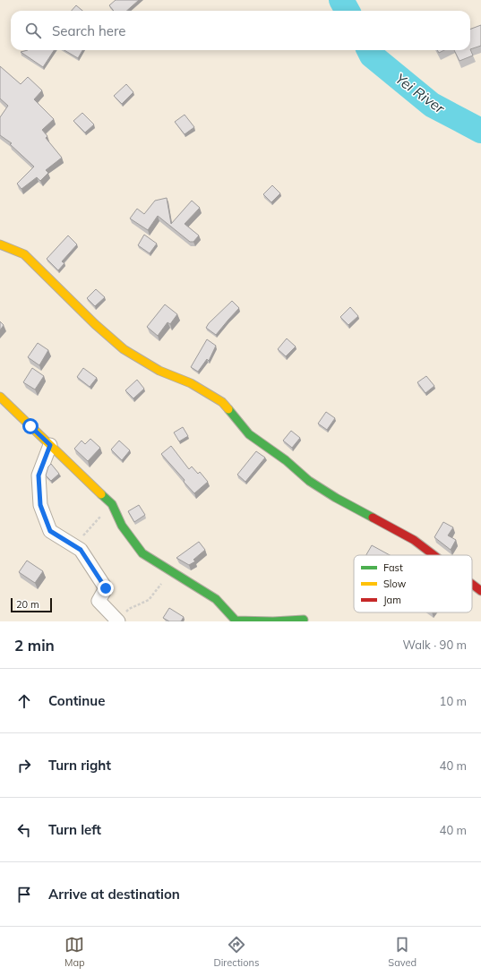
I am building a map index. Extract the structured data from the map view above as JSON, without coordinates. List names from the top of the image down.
{
  "water": ["Yei River"],
  "legend": ["Fast", "Slow", "Jam"],
  "scale_bar": "20 m",
  "page": {
    "search": "Search here",
    "scale": "20 m",
    "heading": ["2 min", "Walk · 90 m"],
    "list": [
      ["Continue", "10 m"],
      ["Turn right", "40 m"],
      ["Turn left", "40 m"],
      "Arrive at destination"
    ],
    "nav": ["Map", "Directions", "Saved"]
  }
}
